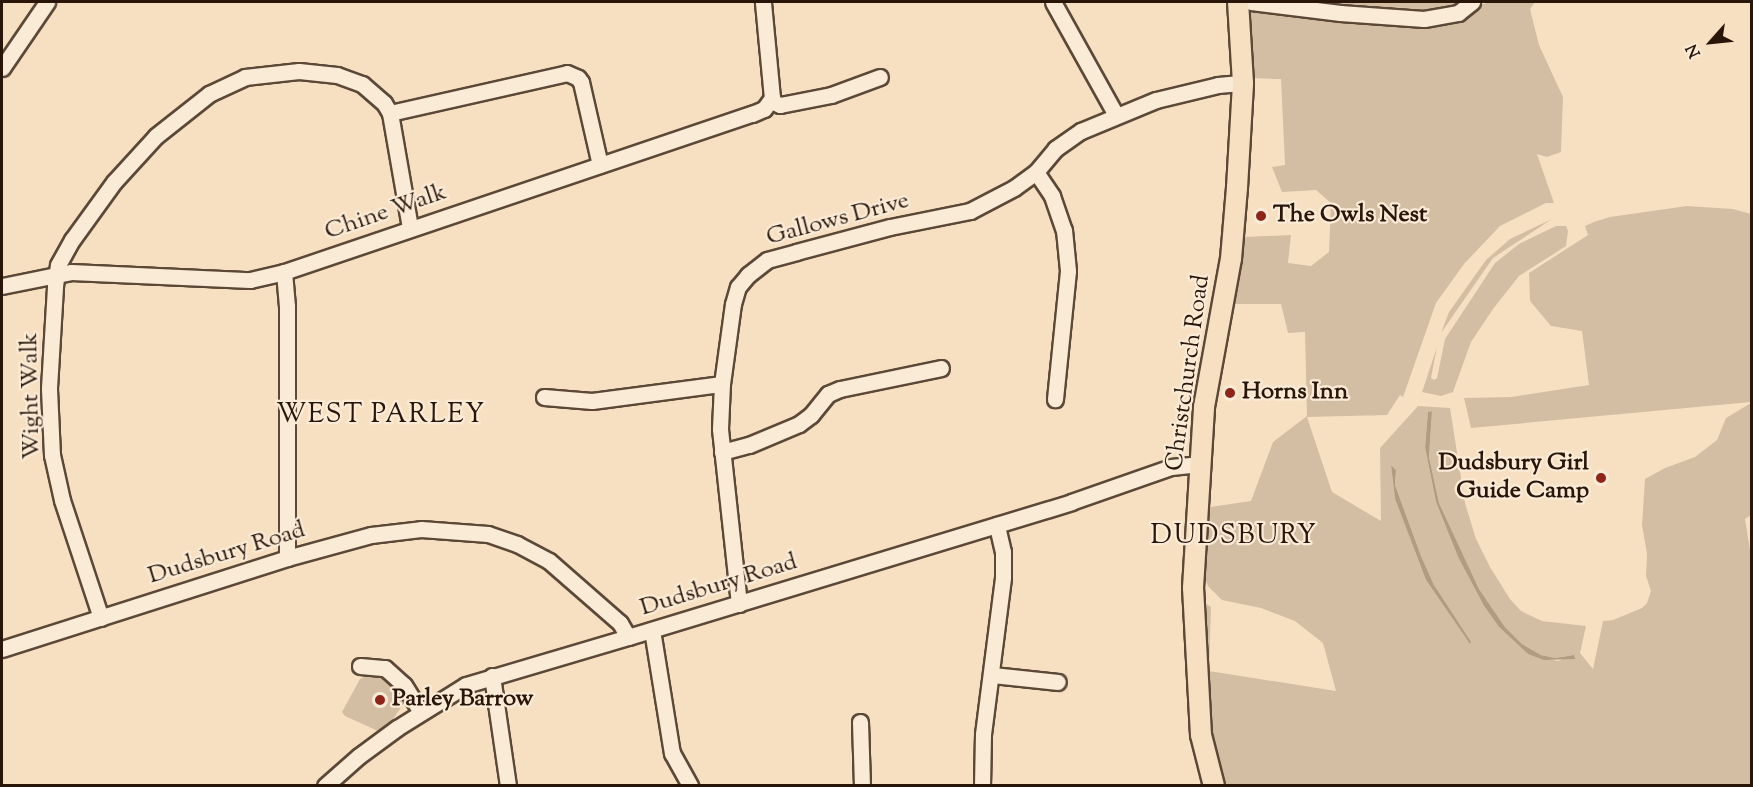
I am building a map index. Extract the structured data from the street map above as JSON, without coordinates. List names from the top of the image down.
{
  "streets": {
    "main road": ["Christchurch Road"],
    "street": [
      "Chine Walk",
      "Gallows Drive",
      "Wight Walk",
      "Dudsbury Road"
    ]
  },
  "crossings": [
    ["Chine Walk", "Wight Walk"],
    ["Gallows Drive", "Christchurch Road"],
    ["Gallows Drive", "Dudsbury Road"],
    ["Christchurch Road", "Dudsbury Road"],
    ["Wight Walk", "Dudsbury Road"]
  ],
  "districts": ["WEST PARLEY", "DUDSBURY"],
  "places": [
    "The Owls Nest",
    "Horns Inn",
    "Dudsbury Girl Guide Camp",
    "Parley Barrow"
  ],
  "north": "bottom left"
}
